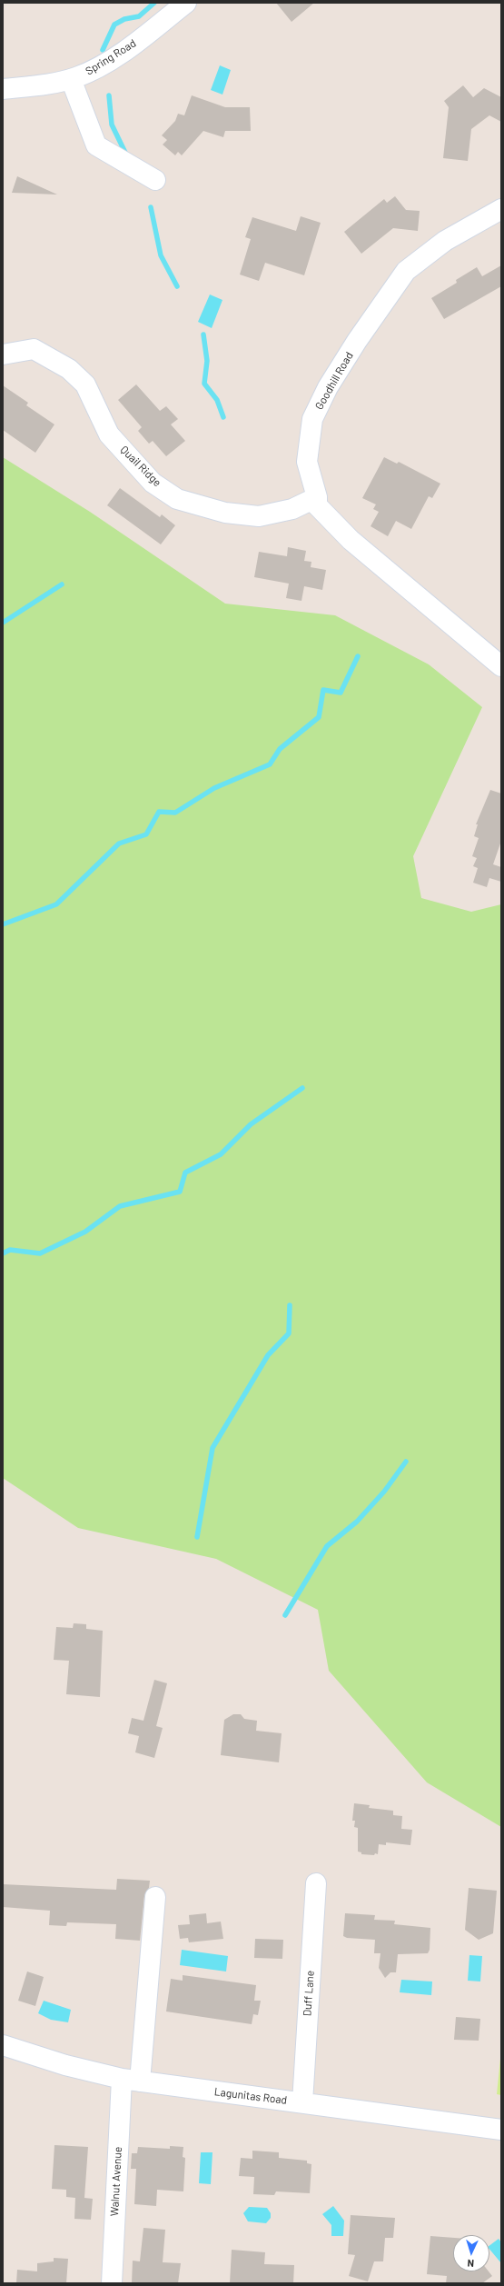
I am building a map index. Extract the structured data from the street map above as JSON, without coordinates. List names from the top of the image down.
{
  "streets": {
    "street": [
      "Spring Road",
      "Goodhill Road",
      "Quail Ridge",
      "Duff Lane",
      "Lagunitas Road",
      "Walnut Avenue"
    ]
  },
  "crossings": [
    ["Goodhill Road", "Quail Ridge"],
    ["Duff Lane", "Lagunitas Road"],
    ["Lagunitas Road", "Walnut Avenue"]
  ],
  "north": "bottom"
}
